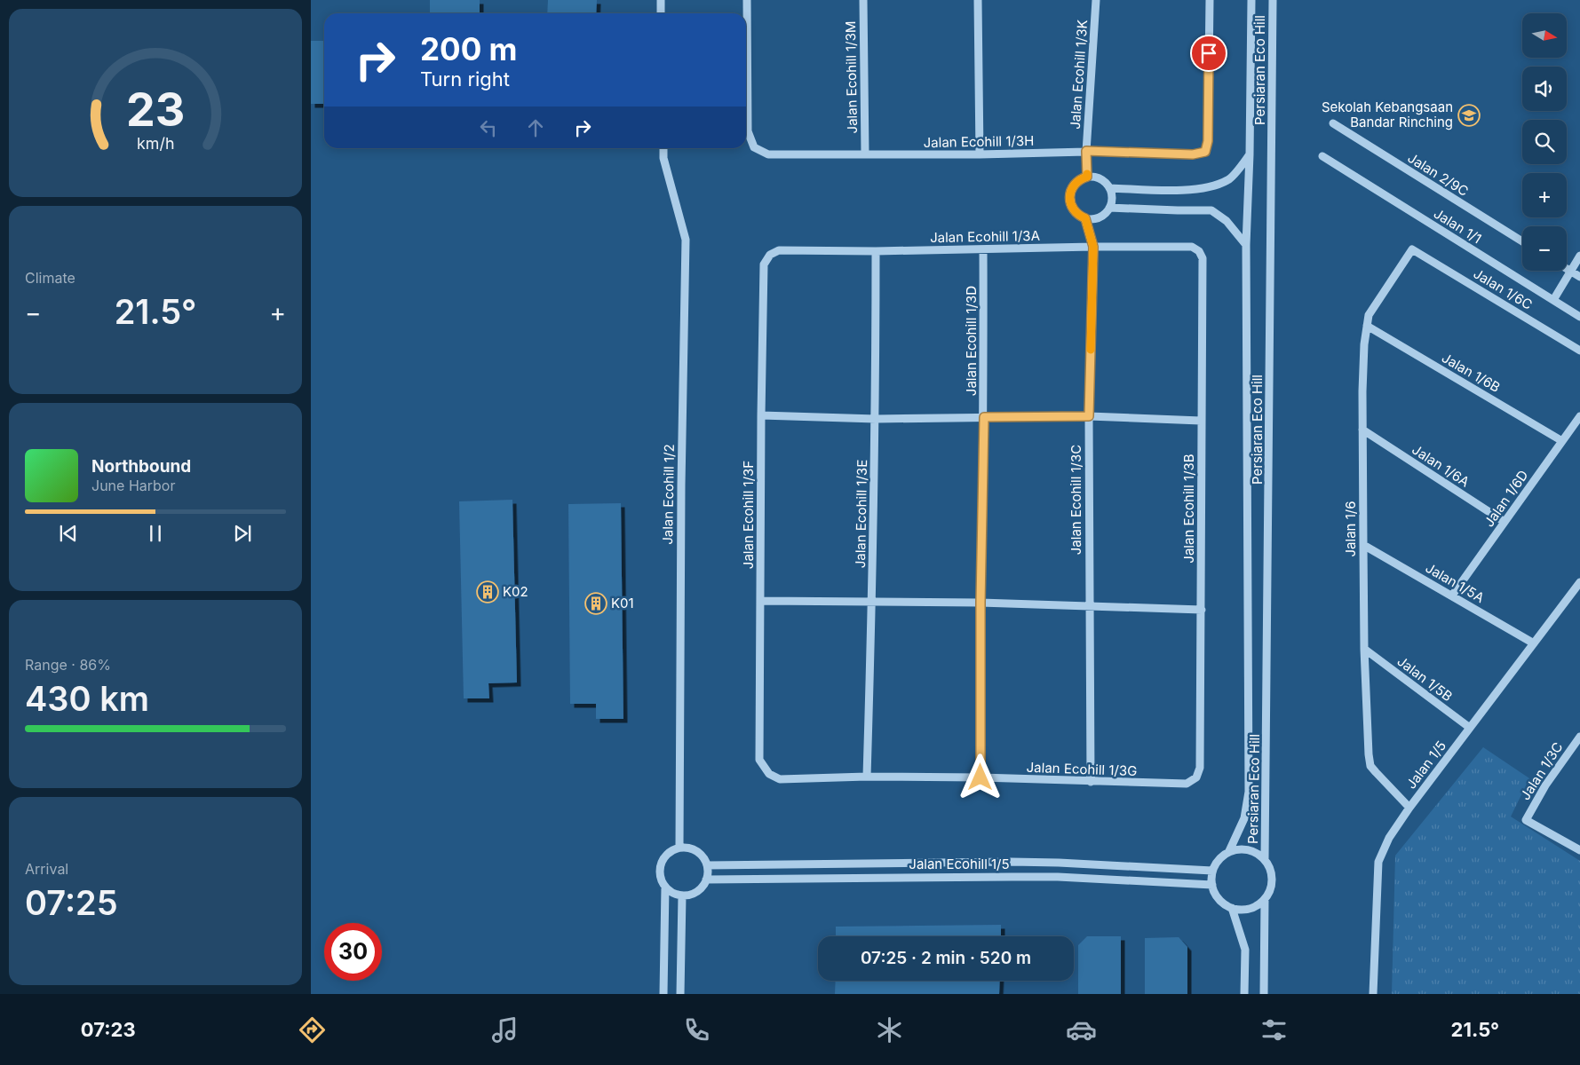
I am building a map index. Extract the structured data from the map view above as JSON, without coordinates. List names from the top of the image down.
{
  "streets": {
    "street": [
      "Persiaran Eco Hill",
      "Jalan Ecohill 1/3K",
      "Jalan Ecohill 1/3M",
      "Jalan Ecohill 1/3H",
      "Jalan 2/9C",
      "Jalan 1/1",
      "Jalan Ecohill 1/3A",
      "Jalan 1/6C",
      "Jalan Ecohill 1/3D",
      "Jalan 1/6B",
      "Jalan 1/6A",
      "Jalan Ecohill 1/2",
      "Jalan 1/6D",
      "Jalan Ecohill 1/3C",
      "Jalan Ecohill 1/3B",
      "Jalan Ecohill 1/3E",
      "Jalan Ecohill 1/3F",
      "Jalan 1/6",
      "Jalan 1/5A",
      "Jalan 1/5B",
      "Jalan 1/5",
      "Jalan Ecohill 1/3G",
      "Jalan 1/3C",
      "Jalan Ecohill 1/5"
    ]
  },
  "crossings": [
    ["Persiaran Eco Hill", "Jalan Ecohill 1/5"],
    ["Jalan Ecohill 1/3K", "Jalan Ecohill 1/3H"],
    ["Jalan Ecohill 1/3K", "Jalan Ecohill 1/3C"],
    ["Jalan Ecohill 1/3M", "Jalan Ecohill 1/3H"],
    ["Jalan Ecohill 1/3A", "Jalan Ecohill 1/3D"],
    ["Jalan Ecohill 1/3A", "Jalan Ecohill 1/3C"],
    ["Jalan Ecohill 1/3A", "Jalan Ecohill 1/3B"],
    ["Jalan Ecohill 1/3A", "Jalan Ecohill 1/3E"],
    ["Jalan Ecohill 1/3A", "Jalan Ecohill 1/3F"],
    ["Jalan 1/6C", "Jalan 1/6"],
    ["Jalan Ecohill 1/3D", "Jalan Ecohill 1/3G"],
    ["Jalan 1/6B", "Jalan 1/6D"],
    ["Jalan 1/6B", "Jalan 1/6"],
    ["Jalan 1/6A", "Jalan 1/6D"],
    ["Jalan 1/6A", "Jalan 1/6"],
    ["Jalan Ecohill 1/2", "Jalan Ecohill 1/5"],
    ["Jalan 1/6D", "Jalan 1/5A"],
    ["Jalan Ecohill 1/3C", "Jalan Ecohill 1/3G"],
    ["Jalan Ecohill 1/3B", "Jalan Ecohill 1/3G"],
    ["Jalan Ecohill 1/3E", "Jalan Ecohill 1/3G"],
    ["Jalan Ecohill 1/3F", "Jalan Ecohill 1/3G"],
    ["Jalan 1/6", "Jalan 1/5A"],
    ["Jalan 1/6", "Jalan 1/5B"],
    ["Jalan 1/6", "Jalan 1/5"],
    ["Jalan 1/5A", "Jalan 1/5"],
    ["Jalan 1/5B", "Jalan 1/5"]
  ],
  "places": {
    "school or university": ["Sekolah Kebangsaan Bandar Rinching"],
    "building": ["K02", "K01"]
  },
  "north": "right",
  "page": {
    "map_buttons": ["+", "−"],
    "turn": ["200 m", "Turn right"],
    "tile": [
      "Climate",
      ["Range · 86%", "430 km"],
      ["Arrival", "07:25"]
    ],
    "heat": ["−", "21.5°", "+"],
    "song": ["Northbound", "June Harbor"],
    "limit": "30",
    "trip": "07:25 · 2 min · 520 m",
    "tabs": ["07:23", "21.5°"],
    "gauge": ["23", "km/h"]
  }
}
